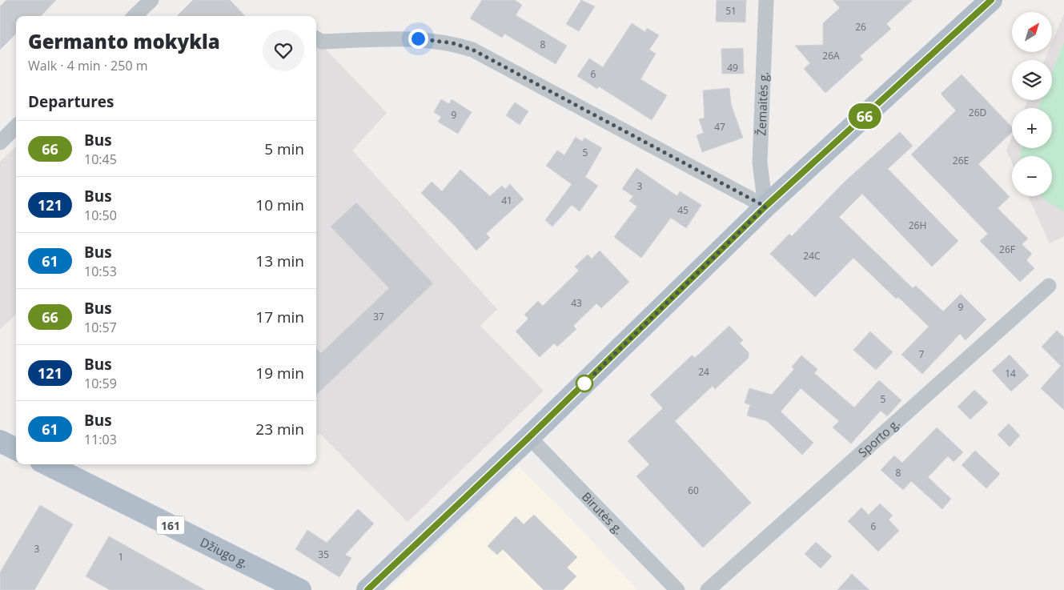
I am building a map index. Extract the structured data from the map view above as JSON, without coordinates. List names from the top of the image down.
{
  "streets": {
    "main road": ["161", "Džiugo g."],
    "street": ["Žemaitės g.", "Sporto g.", "Birutės g."]
  },
  "lines": ["bus line 66"],
  "house_numbers": [
    "51",
    "26",
    "8",
    "26A",
    "49",
    "6",
    "26D",
    "9",
    "47",
    "5",
    "26E",
    "3",
    "41",
    "45",
    "26H",
    "26F",
    "24C",
    "43",
    "9",
    "37",
    "7",
    "24",
    "14",
    "5",
    "8",
    "60",
    "6",
    "3",
    "35",
    "1"
  ],
  "north": "top right",
  "page": {
    "on_map": "66",
    "map_buttons": ["+", "−"],
    "heading": [
      ["Germanto mokykla", "Walk · 4 min · 250 m"],
      "Departures"
    ],
    "list": [
      {
        "mark": "66",
        "name": "Bus",
        "note": "10:45",
        "value": "5 min"
      },
      {
        "mark": "121",
        "name": "Bus",
        "note": "10:50",
        "value": "10 min"
      },
      {
        "mark": "61",
        "name": "Bus",
        "note": "10:53",
        "value": "13 min"
      },
      {
        "mark": "66",
        "name": "Bus",
        "note": "10:57",
        "value": "17 min"
      },
      {
        "mark": "121",
        "name": "Bus",
        "note": "10:59",
        "value": "19 min"
      },
      {
        "mark": "61",
        "name": "Bus",
        "note": "11:03",
        "value": "23 min"
      }
    ]
  }
}
